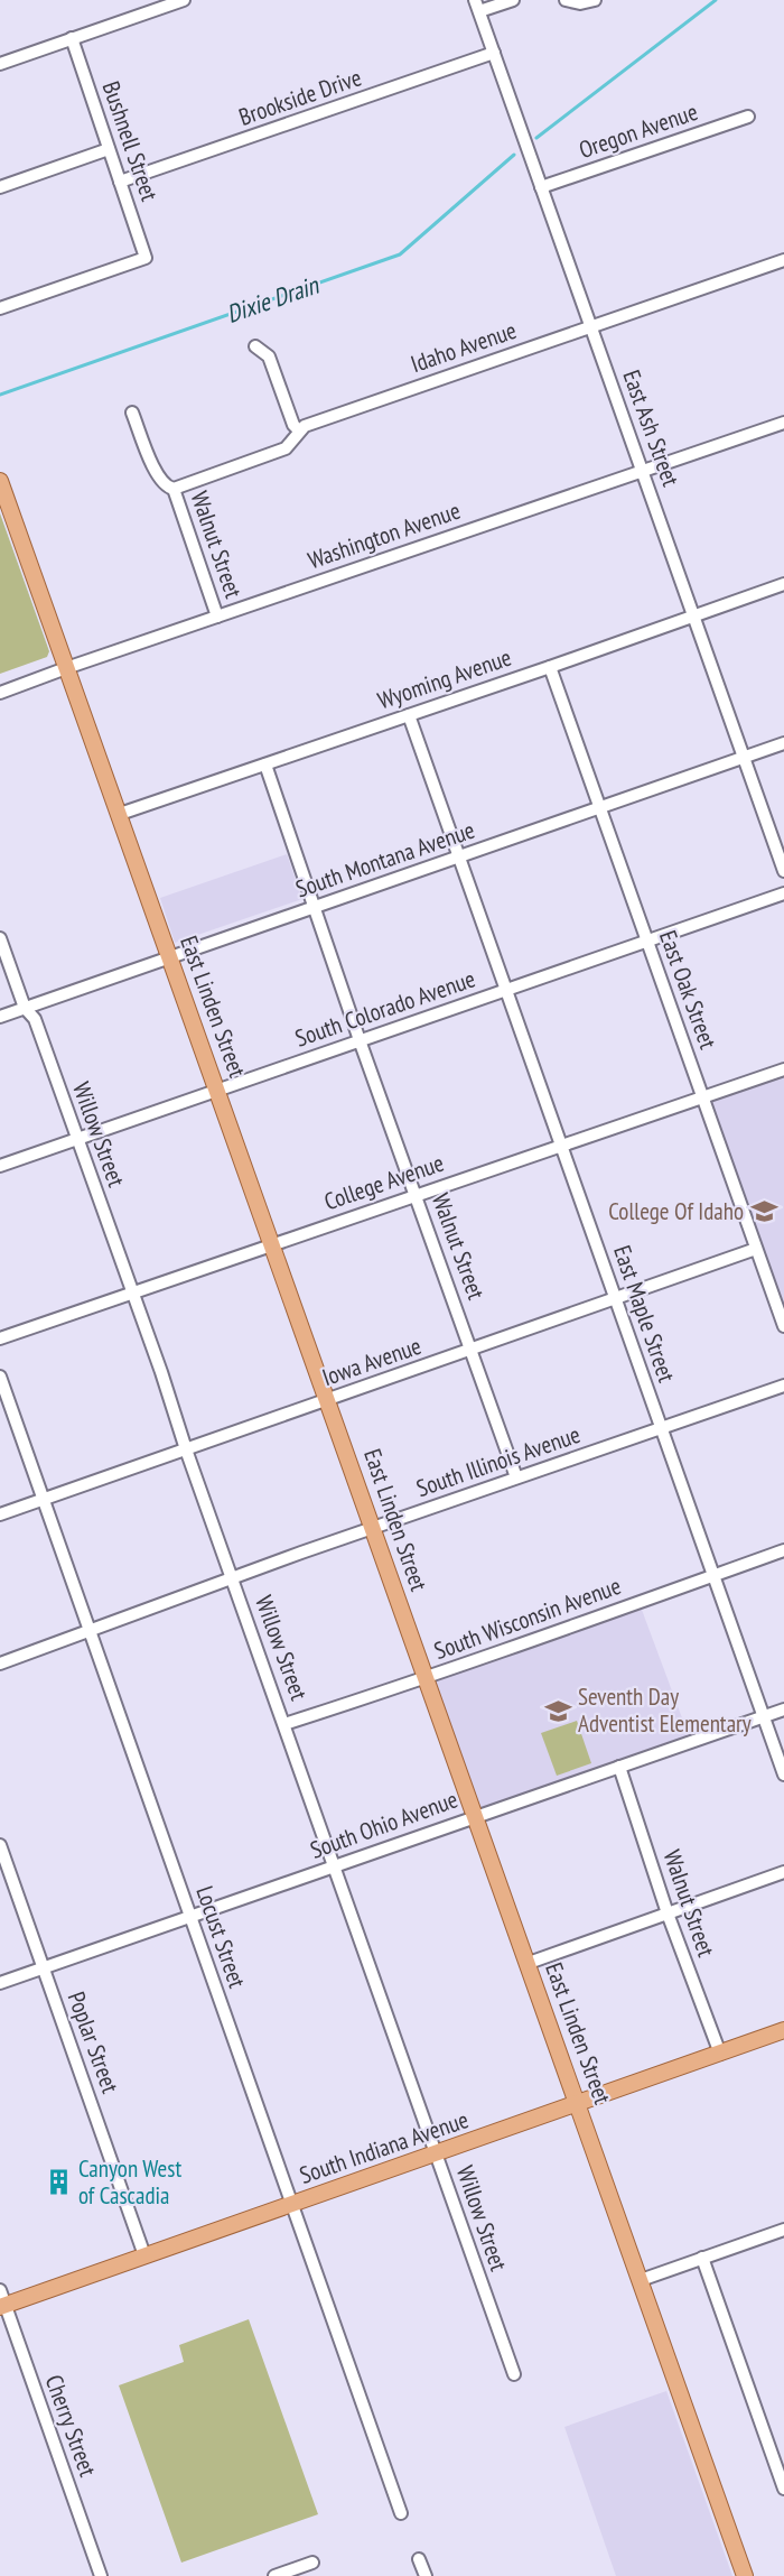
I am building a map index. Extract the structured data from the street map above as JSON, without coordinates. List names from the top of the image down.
{
  "streets": {
    "main road": ["East Linden Street", "South Indiana Avenue"],
    "street": [
      "Brookside Drive",
      "Oregon Avenue",
      "Bushnell Street",
      "Idaho Avenue",
      "East Ash Street",
      "Washington Avenue",
      "Walnut Street",
      "Wyoming Avenue",
      "South Montana Avenue",
      "East Oak Street",
      "South Colorado Avenue",
      "Willow Street",
      "College Avenue",
      "East Maple Street",
      "Iowa Avenue",
      "South Illinois Avenue",
      "South Wisconsin Avenue",
      "South Ohio Avenue",
      "Locust Street",
      "Poplar Street",
      "Cherry Street"
    ]
  },
  "crossings": [
    ["Brookside Drive", "Bushnell Street"],
    ["Brookside Drive", "East Ash Street"],
    ["Oregon Avenue", "East Ash Street"],
    ["Idaho Avenue", "East Ash Street"],
    ["Idaho Avenue", "Walnut Street"],
    ["East Ash Street", "Washington Avenue"],
    ["East Ash Street", "Wyoming Avenue"],
    ["East Ash Street", "South Montana Avenue"],
    ["Washington Avenue", "Walnut Street"],
    ["Washington Avenue", "East Linden Street"],
    ["Walnut Street", "Wyoming Avenue"],
    ["Walnut Street", "South Montana Avenue"],
    ["Walnut Street", "South Colorado Avenue"],
    ["Walnut Street", "College Avenue"],
    ["Walnut Street", "Iowa Avenue"],
    ["Walnut Street", "South Illinois Avenue"],
    ["Walnut Street", "South Ohio Avenue"],
    ["Walnut Street", "South Indiana Avenue"],
    ["Wyoming Avenue", "East Oak Street"],
    ["Wyoming Avenue", "East Linden Street"],
    ["Wyoming Avenue", "East Maple Street"],
    ["South Montana Avenue", "East Oak Street"],
    ["South Montana Avenue", "East Linden Street"],
    ["South Montana Avenue", "Willow Street"],
    ["South Montana Avenue", "East Maple Street"],
    ["East Oak Street", "South Colorado Avenue"],
    ["East Oak Street", "College Avenue"],
    ["East Oak Street", "Iowa Avenue"],
    ["East Linden Street", "South Colorado Avenue"],
    ["East Linden Street", "College Avenue"],
    ["East Linden Street", "Iowa Avenue"],
    ["East Linden Street", "South Illinois Avenue"],
    ["East Linden Street", "South Wisconsin Avenue"],
    ["East Linden Street", "South Ohio Avenue"],
    ["East Linden Street", "South Indiana Avenue"],
    ["South Colorado Avenue", "Willow Street"],
    ["South Colorado Avenue", "East Maple Street"],
    ["Willow Street", "College Avenue"],
    ["Willow Street", "Iowa Avenue"],
    ["Willow Street", "South Illinois Avenue"],
    ["Willow Street", "South Wisconsin Avenue"],
    ["Willow Street", "South Ohio Avenue"],
    ["Willow Street", "South Indiana Avenue"],
    ["College Avenue", "East Maple Street"],
    ["East Maple Street", "Iowa Avenue"],
    ["East Maple Street", "South Illinois Avenue"],
    ["East Maple Street", "South Wisconsin Avenue"],
    ["East Maple Street", "South Ohio Avenue"],
    ["Iowa Avenue", "Locust Street"],
    ["South Illinois Avenue", "Locust Street"],
    ["South Ohio Avenue", "Locust Street"],
    ["South Ohio Avenue", "Poplar Street"],
    ["Locust Street", "South Indiana Avenue"],
    ["Poplar Street", "South Indiana Avenue"],
    ["South Indiana Avenue", "Cherry Street"]
  ],
  "water": ["Dixie Drain"],
  "places": {
    "school or university": ["College Of Idaho", "Seventh Day Adventist Elementary"],
    "building": ["Canyon West of Cascadia"]
  }
}
